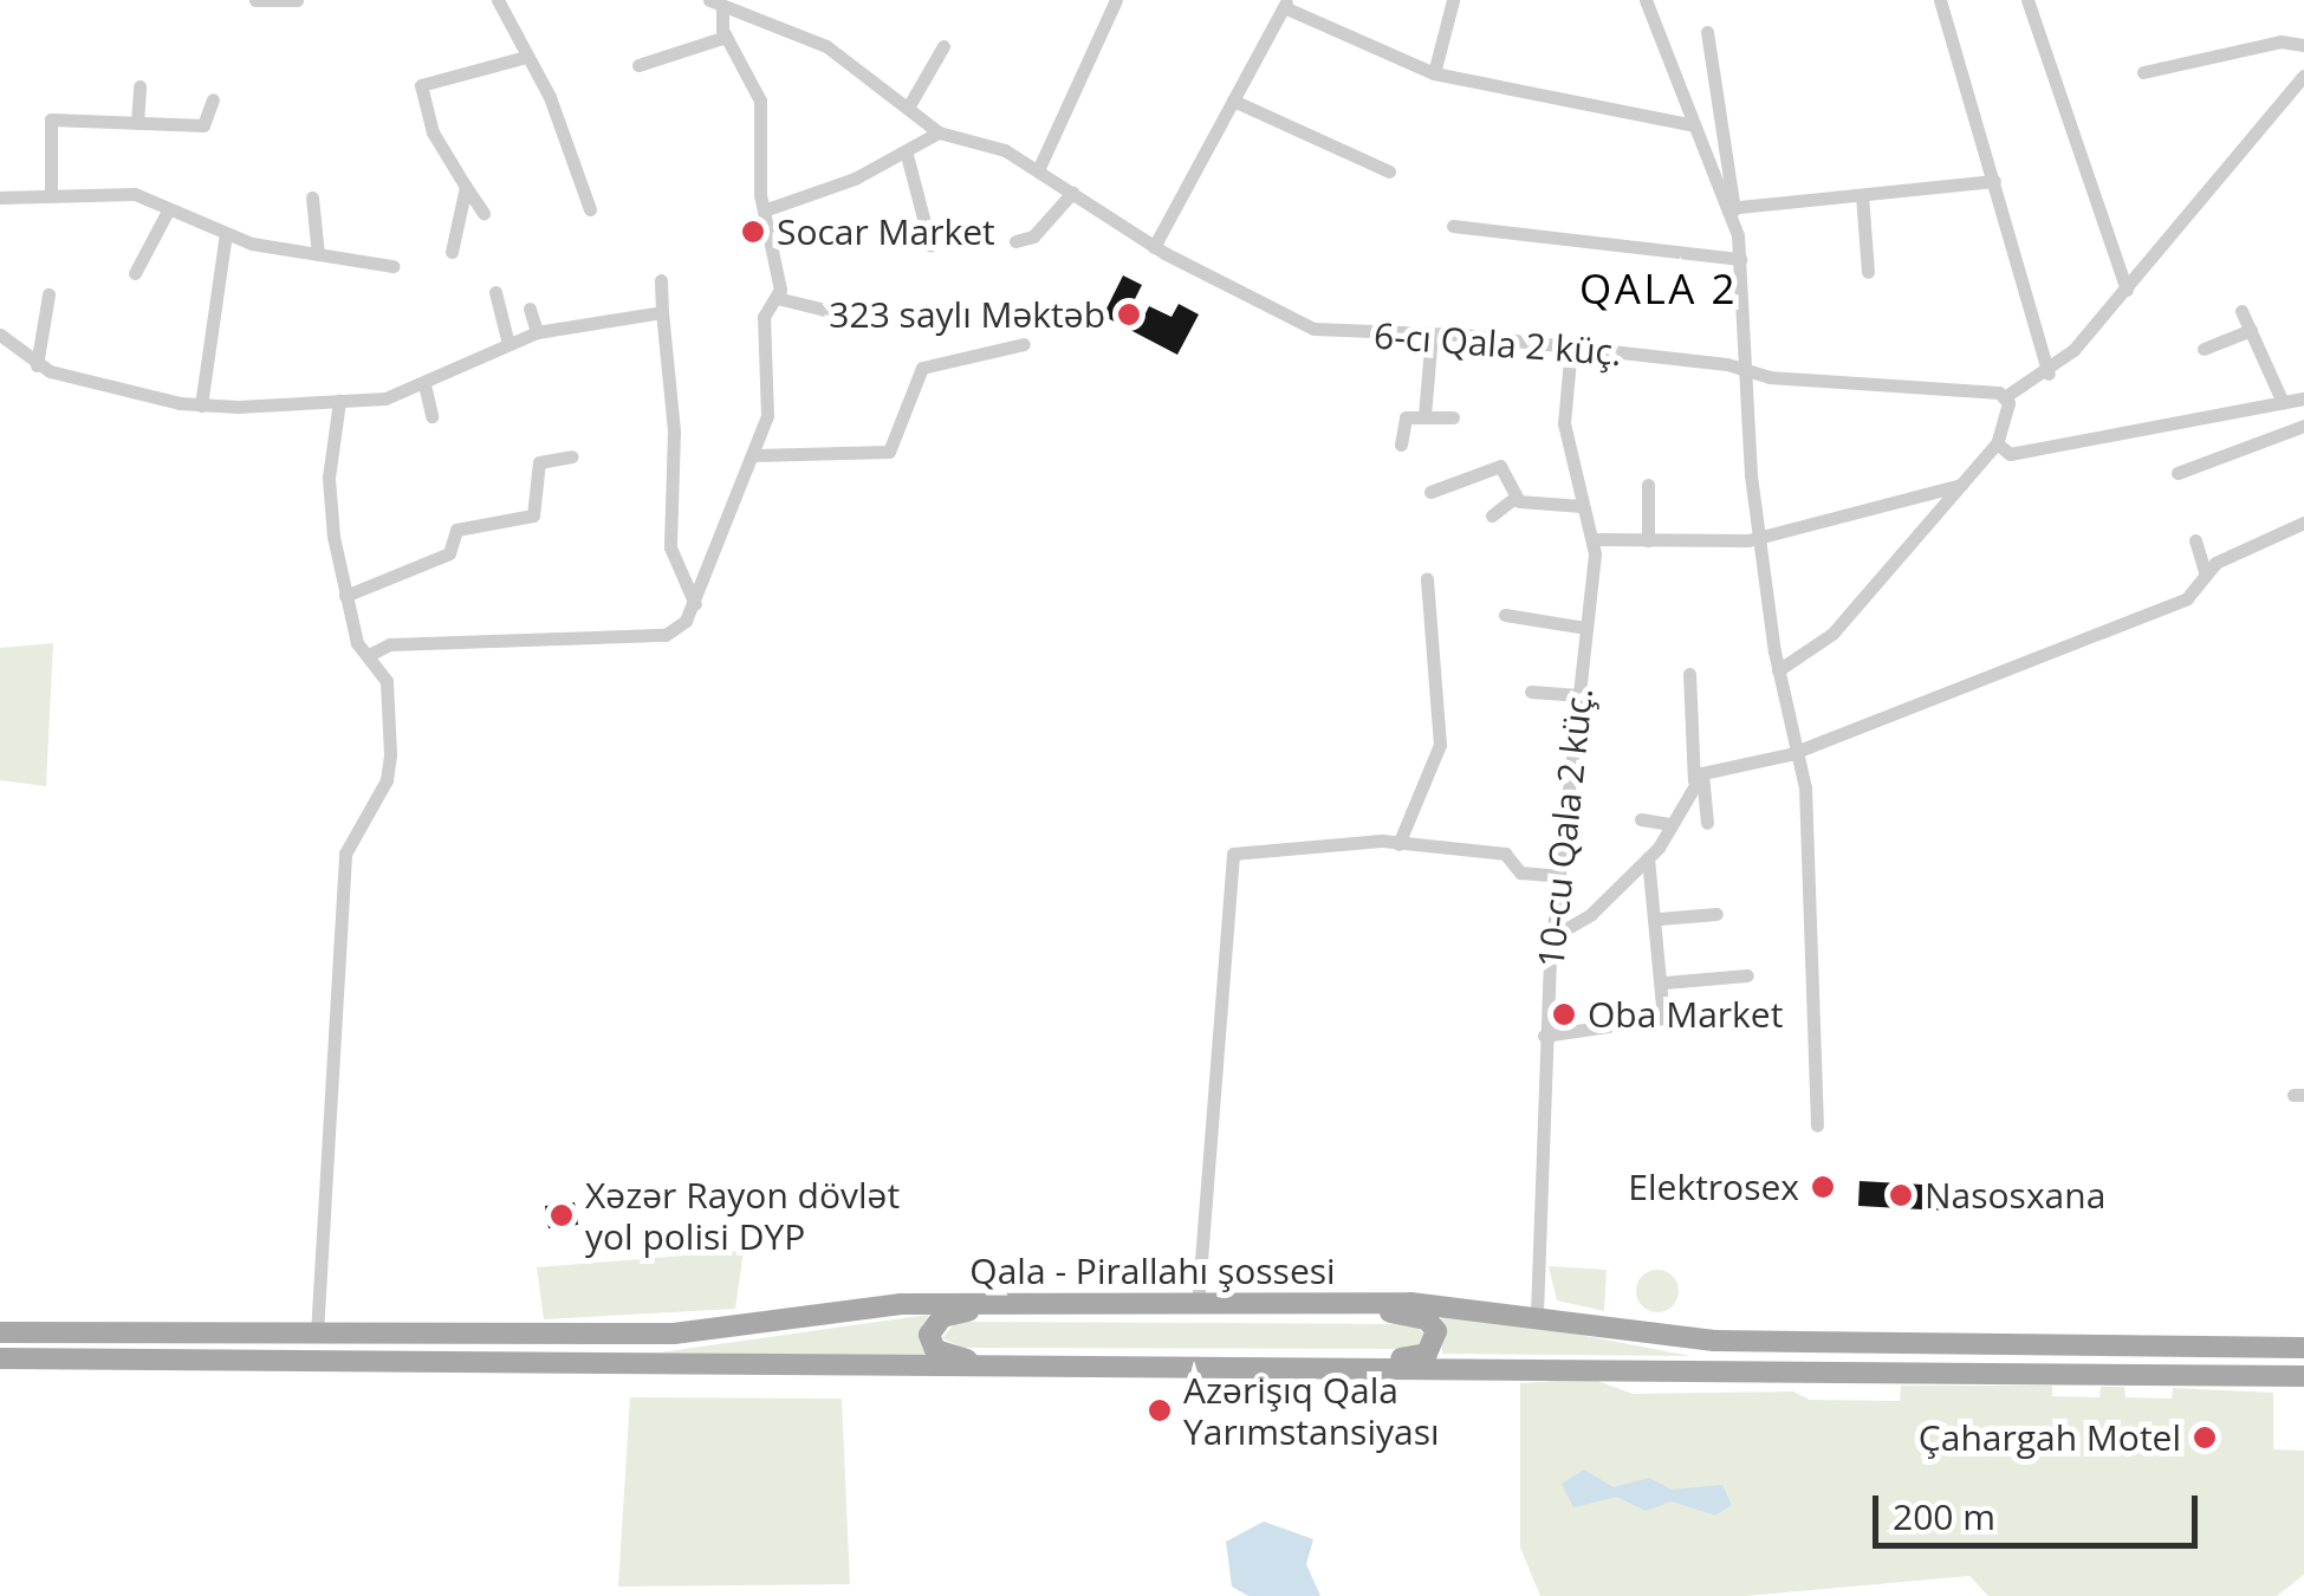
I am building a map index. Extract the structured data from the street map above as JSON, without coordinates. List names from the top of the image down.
{
  "streets": {
    "main road": ["Qala - Pirallahı şossesi"],
    "street": ["6-cı Qala 2 küç.", "10-cu Qala 2 küç."]
  },
  "crossings": [
    ["6-cı Qala 2 küç.", "10-cu Qala 2 küç."],
    ["10-cu Qala 2 küç.", "Qala - Pirallahı şossesi"]
  ],
  "districts": ["QALA 2"],
  "places": [
    "Socar Market",
    "323 saylı Məktəb",
    "Oba Market",
    "Elektrosex",
    "Nasosxana",
    "Xəzər Rayon dövlət yol polisi DYP",
    "Azərişıq Qala Yarımstansiyası",
    "Çahargah Motel"
  ],
  "scale_bar": "200 m"
}
